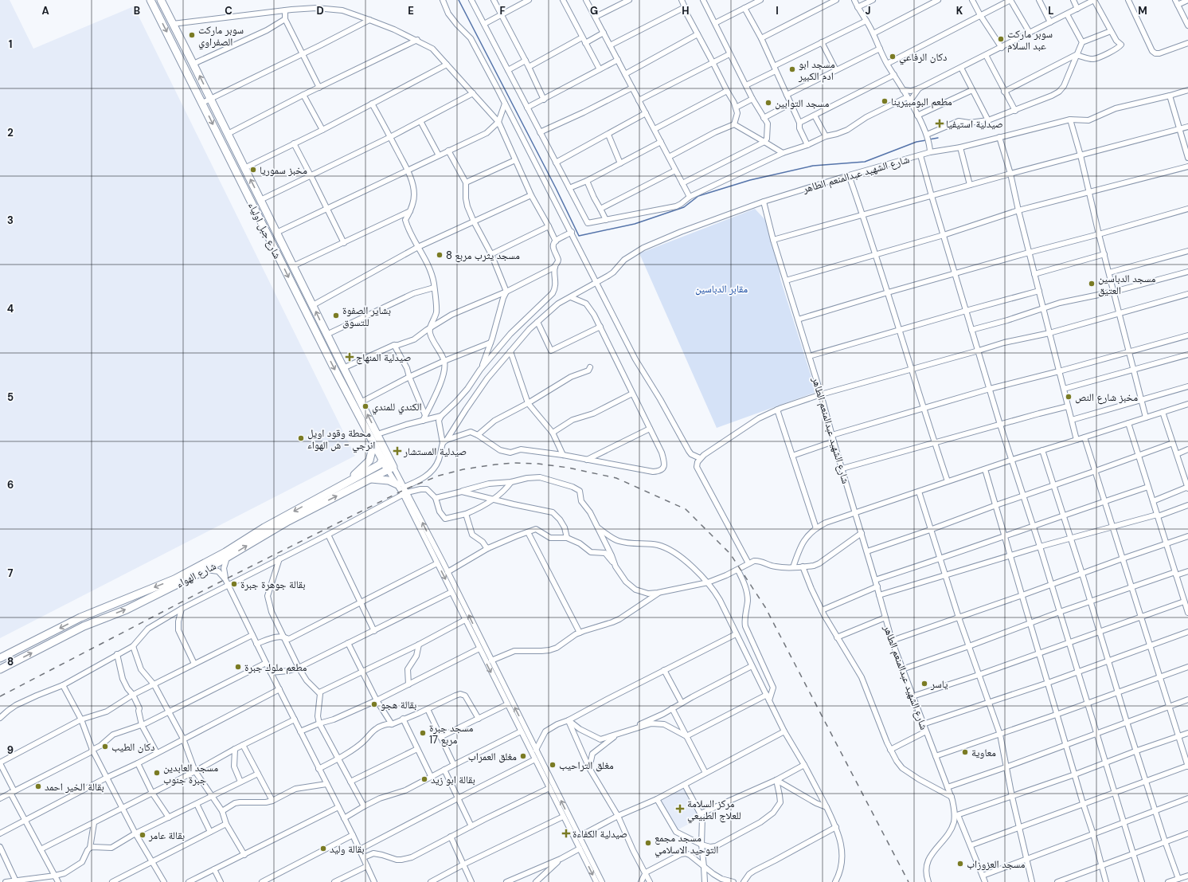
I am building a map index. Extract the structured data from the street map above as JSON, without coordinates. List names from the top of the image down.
{
  "streets": {
    "highway": ["شارع جبل اولياء", "شارع الهواء"],
    "street": ["شارع الشهيد عبدالمنعم الطاهر"]
  },
  "crossings": [
    ["شارع جبل اولياء", "شارع الهواء"]
  ],
  "parks": ["مقابر الدباسين"],
  "places": {
    "other": [
      "سوبر ماركت الصفراوي",
      "سوبر ماركت عبد السلام",
      "دكان الرفاعي",
      "مسجد ابو ادم الكبير",
      "مطعم البومبيرينا",
      "مسجد التوابين",
      "مخبز سموريا",
      "مسجد يثرب مربع 8",
      "مسجد الدباسين العتيق",
      "بشاير الصفوة للتسوق",
      "مخبز شارع النص",
      "الكندي للمندي",
      "محطة وقود اويل انرجي - ش الهواء",
      "بقالة جوهرة جبرة",
      "مطعم ملوك جبرة",
      "ياسر",
      "بقالة هجو",
      "مسجد جبرة مربع 17",
      "دكان الطيب",
      "معاوية",
      "مغلق العمراب",
      "مغلق التراحيب",
      "مسجد العابدين جبرة جنوب",
      "بقالة ابو زيد",
      "بقالة الخير احمد",
      "بقالة عامر",
      "مسجد مجمع التوحيد الاسلامي",
      "بقالة وليد",
      "مسجد العزوزاب"
    ],
    "health": [
      "صيدلية استيفيا",
      "صيدلية المنهاج",
      "صيدلية المستشار",
      "مركز السلامة للعلاج الطبيعي",
      "صيدلية الكفاءة"
    ]
  },
  "grid": {
    "columns": [
      "A",
      "B",
      "C",
      "D",
      "E",
      "F",
      "G",
      "H",
      "I",
      "J",
      "K",
      "L",
      "M"
    ],
    "rows": [
      "1",
      "2",
      "3",
      "4",
      "5",
      "6",
      "7",
      "8",
      "9"
    ]
  }
}
